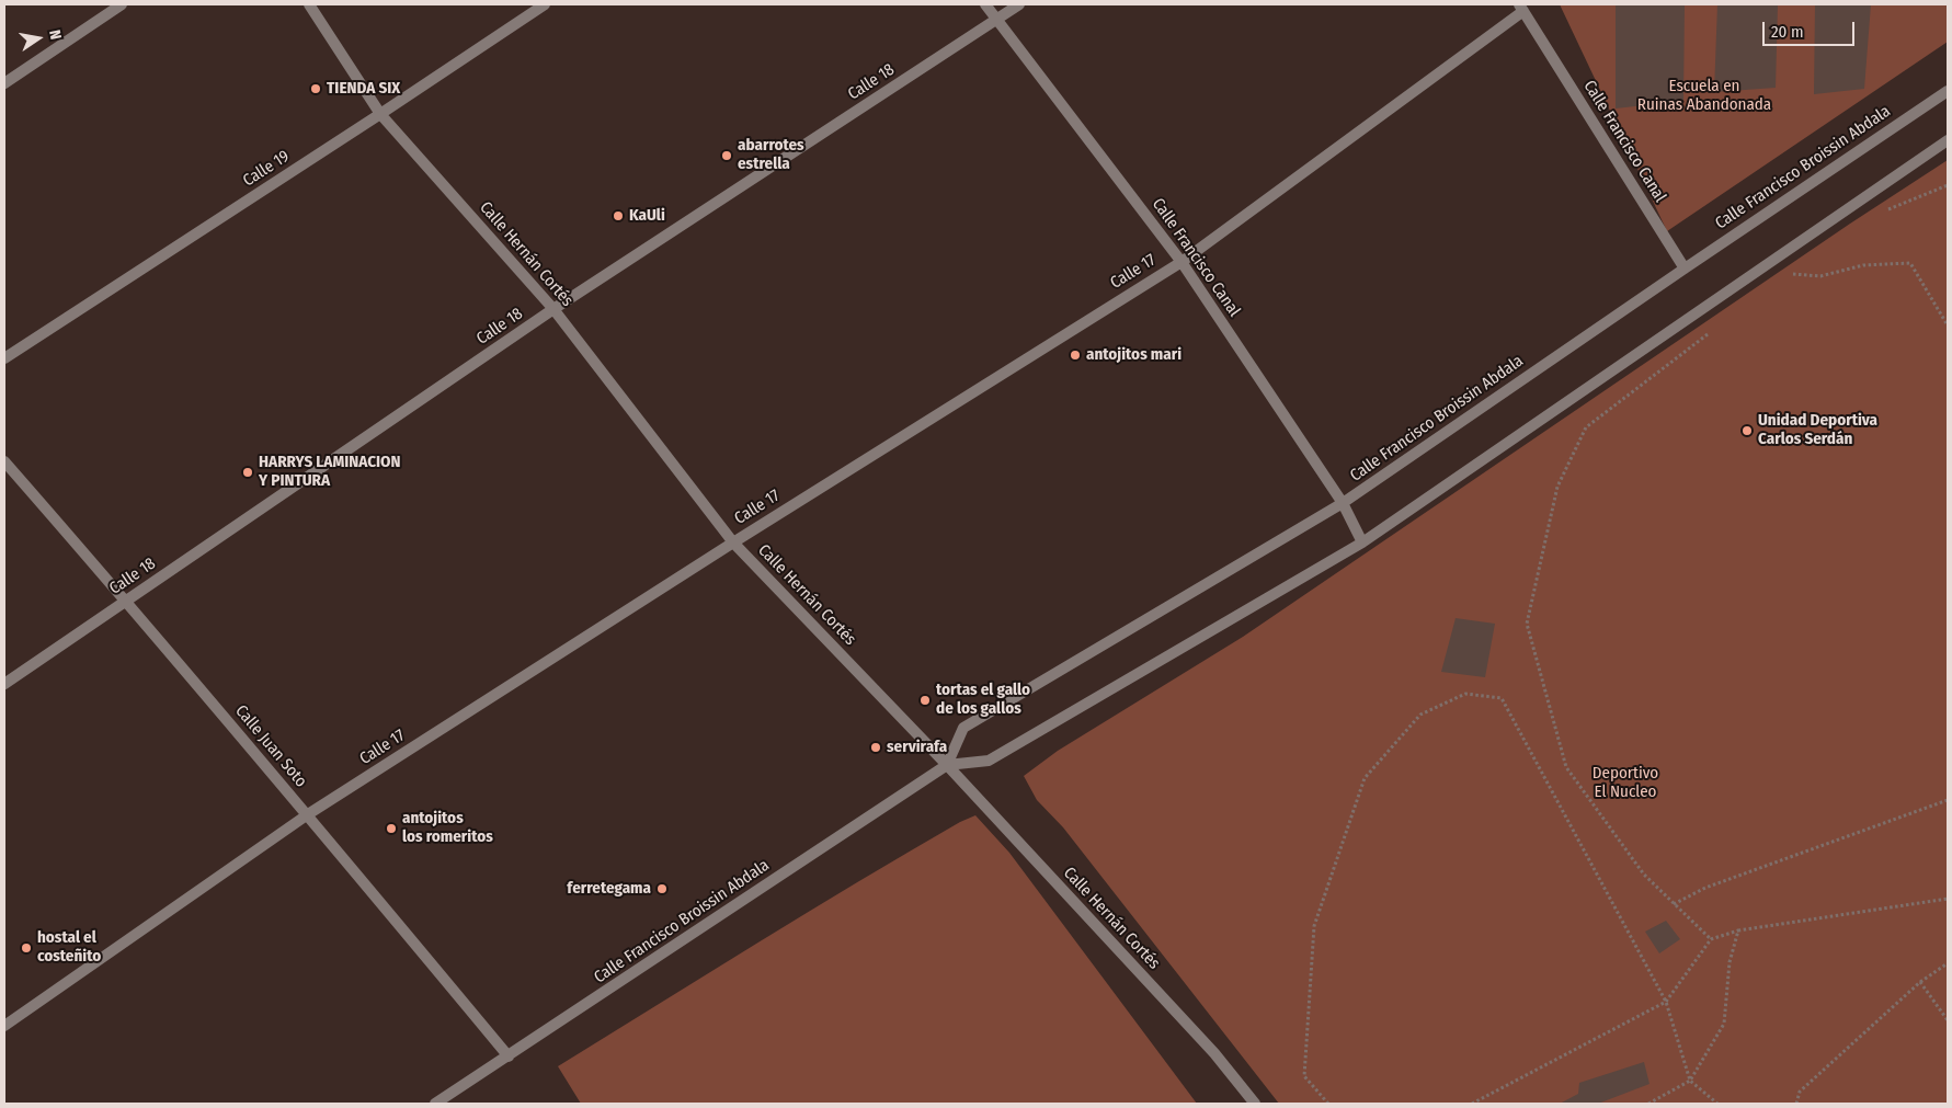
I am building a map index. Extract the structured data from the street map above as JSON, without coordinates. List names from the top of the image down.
{
  "streets": {
    "street": [
      "Calle 18",
      "Calle Francisco Canal",
      "Calle Francisco Broissin Abdala",
      "Calle 19",
      "Calle Hernán Cortés",
      "Calle 17",
      "Calle Juan Soto"
    ]
  },
  "crossings": [
    ["Calle 18", "Calle Francisco Canal"],
    ["Calle 18", "Calle Hernán Cortés"],
    ["Calle 18", "Calle Juan Soto"],
    ["Calle Francisco Canal", "Calle Francisco Broissin Abdala"],
    ["Calle Francisco Canal", "Calle 17"],
    ["Calle Francisco Broissin Abdala", "Calle Hernán Cortés"],
    ["Calle Francisco Broissin Abdala", "Calle Juan Soto"],
    ["Calle 19", "Calle Hernán Cortés"],
    ["Calle Hernán Cortés", "Calle 17"],
    ["Calle 17", "Calle Juan Soto"]
  ],
  "parks": ["Escuela en Ruinas Abandonada", "Deportivo El Nucleo"],
  "places": [
    "TIENDA SIX",
    "abarrotes estrella",
    "KaUli",
    "antojitos mari",
    "Unidad Deportiva Carlos Serdán",
    "HARRYS LAMINACION Y PINTURA",
    "tortas el gallo de los gallos",
    "servirafa",
    "antojitos los romeritos",
    "ferretegama",
    "hostal el costeñito"
  ],
  "scale_bar": "20 m",
  "north": "right"
}
